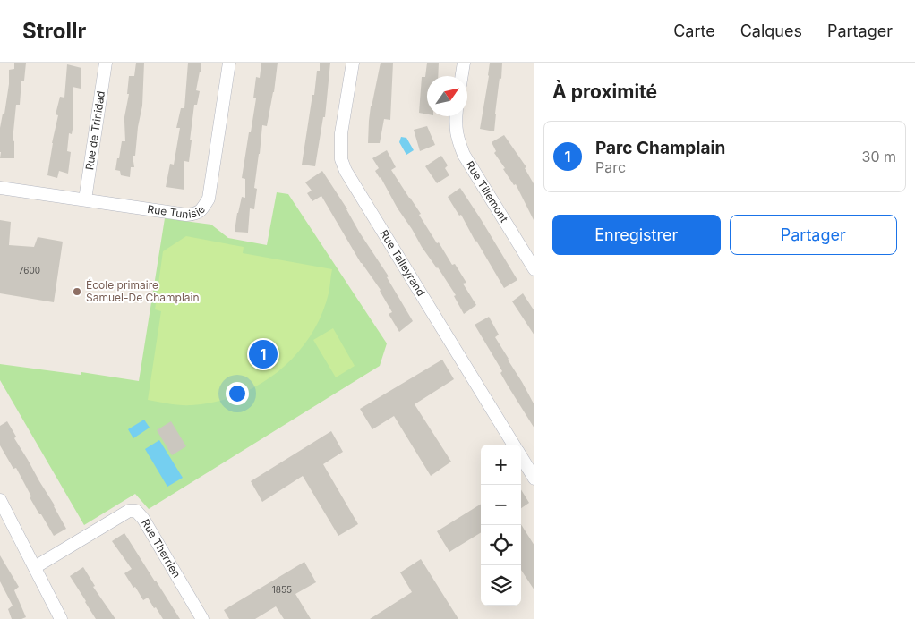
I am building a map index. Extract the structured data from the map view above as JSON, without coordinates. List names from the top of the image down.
{
  "streets": {
    "street": [
      "Rue de Trinidad",
      "Rue Tillemont",
      "Rue Tunisie",
      "Rue Talleyrand",
      "Rue Therrien"
    ]
  },
  "crossings": [
    ["Rue de Trinidad", "Rue Tunisie"]
  ],
  "places": ["École primaire Samuel-De Champlain"],
  "house_numbers": ["7600", "1855"],
  "north": "top right",
  "page": {
    "header": "Strollr",
    "nav": ["Carte", "Calques", "Partager"],
    "heading": "À proximité",
    "list": [
      {
        "mark": "1",
        "name": "Parc Champlain",
        "note": "Parc",
        "value": "30 m"
      }
    ],
    "buttons": ["Enregistrer", "Partager"],
    "pins": "1",
    "map_buttons": ["+", "−"]
  }
}
